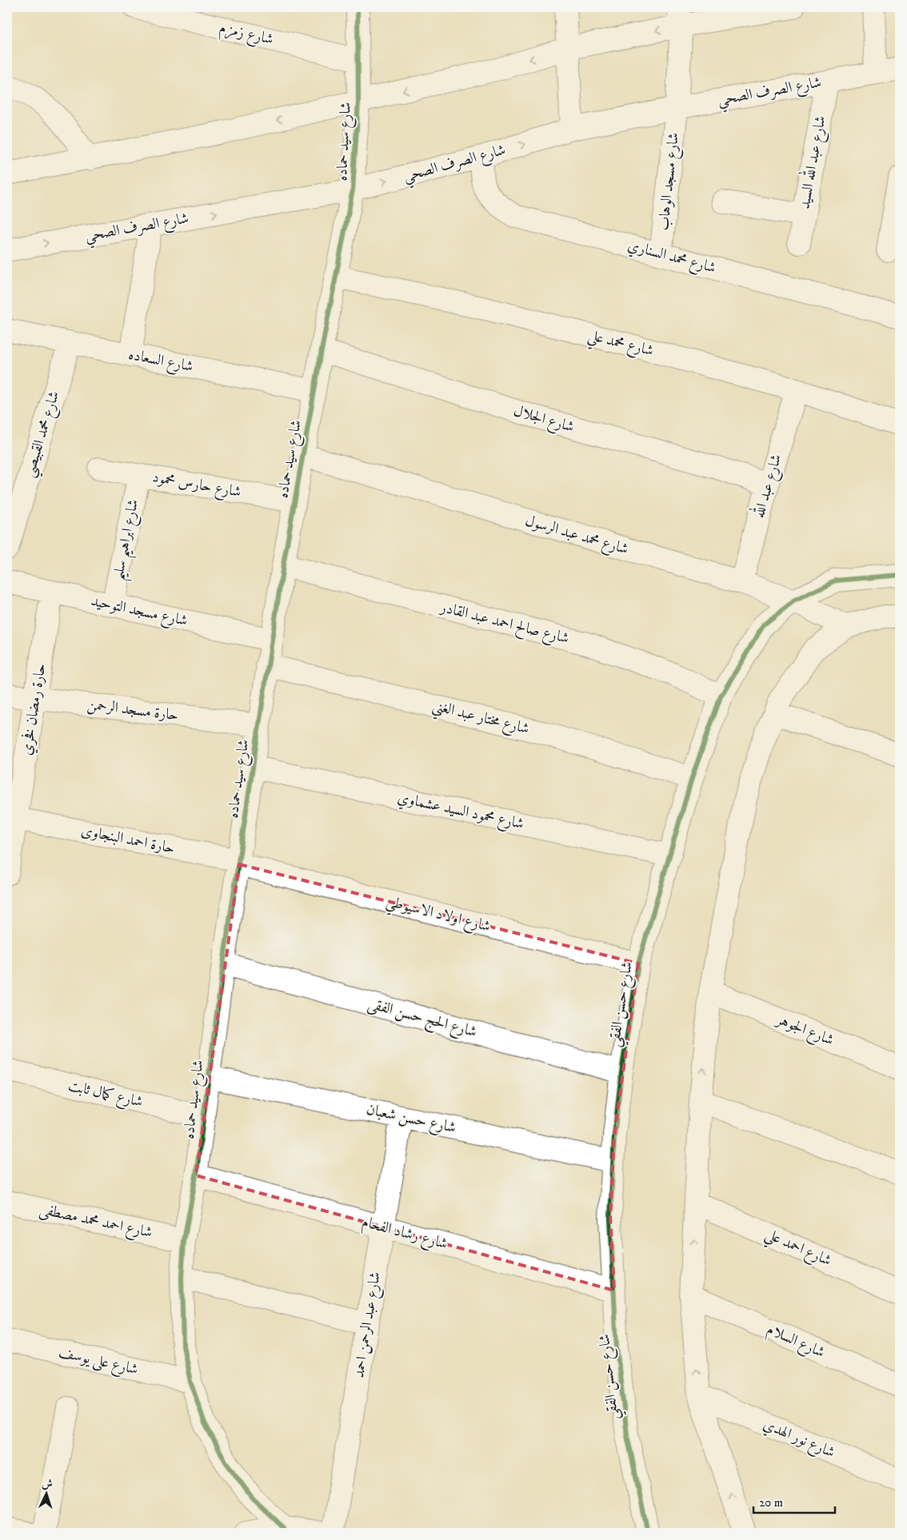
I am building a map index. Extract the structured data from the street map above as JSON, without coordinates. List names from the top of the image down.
{
  "streets": {
    "street": [
      "شارع زمزم",
      "شارع الصرف الصحي",
      "شارع سيد حماده",
      "شارع عبد الله السيد",
      "شارع مسجد الوهاب",
      "شارع محمد السناري",
      "شارع محمد علي",
      "شارع السعاده",
      "شارع الجلال",
      "شارع محمد القبيصي",
      "شارع حارس محمود",
      "شارع عبد الله",
      "شارع محمد عبد الرسول",
      "شارع ابراهيم سليم",
      "شارع مسجد التوحيد",
      "شارع صالح احمد عبد القادر",
      "حارة رمضان فخري",
      "حارة مسجد الرحمن",
      "شارع مختار عبد الغني",
      "شارع محمود السيد عشماوي",
      "حارة احمد البنجاوى",
      "شارع اولاد الاسيوطي",
      "شارع حسن الفقي",
      "شارع الحج حسن الفقى",
      "شارع الجوهر",
      "شارع كمال ثابت",
      "شارع حسن شعبان",
      "شارع احمد محمد مصطفى",
      "شارع رشاد الفحام",
      "شارع احمد علي",
      "شارع عبد الرحمن احمد",
      "شارع السلام",
      "شارع على يوسف",
      "شارع نور الهدي"
    ]
  },
  "crossings": [
    ["شارع زمزم", "شارع سيد حماده"],
    ["شارع الصرف الصحي", "شارع سيد حماده"],
    ["شارع الصرف الصحي", "شارع عبد الله السيد"],
    ["شارع الصرف الصحي", "شارع مسجد الوهاب"],
    ["شارع الصرف الصحي", "شارع محمد السناري"],
    ["شارع سيد حماده", "شارع محمد علي"],
    ["شارع سيد حماده", "شارع السعاده"],
    ["شارع سيد حماده", "شارع الجلال"],
    ["شارع سيد حماده", "شارع حارس محمود"],
    ["شارع سيد حماده", "شارع محمد عبد الرسول"],
    ["شارع سيد حماده", "شارع مسجد التوحيد"],
    ["شارع سيد حماده", "شارع صالح احمد عبد القادر"],
    ["شارع سيد حماده", "حارة مسجد الرحمن"],
    ["شارع سيد حماده", "شارع مختار عبد الغني"],
    ["شارع سيد حماده", "شارع محمود السيد عشماوي"],
    ["شارع سيد حماده", "حارة احمد البنجاوى"],
    ["شارع سيد حماده", "شارع اولاد الاسيوطي"],
    ["شارع سيد حماده", "شارع الحج حسن الفقى"],
    ["شارع سيد حماده", "شارع كمال ثابت"],
    ["شارع سيد حماده", "شارع حسن شعبان"],
    ["شارع سيد حماده", "شارع احمد محمد مصطفى"],
    ["شارع سيد حماده", "شارع رشاد الفحام"],
    ["شارع سيد حماده", "شارع على يوسف"],
    ["شارع مسجد الوهاب", "شارع محمد السناري"],
    ["شارع محمد علي", "شارع عبد الله"],
    ["شارع السعاده", "شارع محمد القبيصي"],
    ["شارع الجلال", "شارع عبد الله"],
    ["شارع حارس محمود", "شارع ابراهيم سليم"],
    ["شارع عبد الله", "شارع محمد عبد الرسول"],
    ["شارع محمد عبد الرسول", "شارع حسن الفقي"],
    ["شارع ابراهيم سليم", "شارع مسجد التوحيد"],
    ["شارع مسجد التوحيد", "حارة رمضان فخري"],
    ["شارع صالح احمد عبد القادر", "شارع حسن الفقي"],
    ["حارة رمضان فخري", "حارة مسجد الرحمن"],
    ["حارة رمضان فخري", "حارة احمد البنجاوى"],
    ["شارع مختار عبد الغني", "شارع حسن الفقي"],
    ["شارع محمود السيد عشماوي", "شارع حسن الفقي"],
    ["حارة احمد البنجاوى", "شارع اولاد الاسيوطي"],
    ["شارع اولاد الاسيوطي", "شارع حسن الفقي"],
    ["شارع حسن الفقي", "شارع الحج حسن الفقى"],
    ["شارع حسن الفقي", "شارع حسن شعبان"],
    ["شارع حسن الفقي", "شارع رشاد الفحام"],
    ["شارع حسن شعبان", "شارع عبد الرحمن احمد"],
    ["شارع رشاد الفحام", "شارع عبد الرحمن احمد"]
  ],
  "scale_bar": "20 m",
  "north": "top"
}
